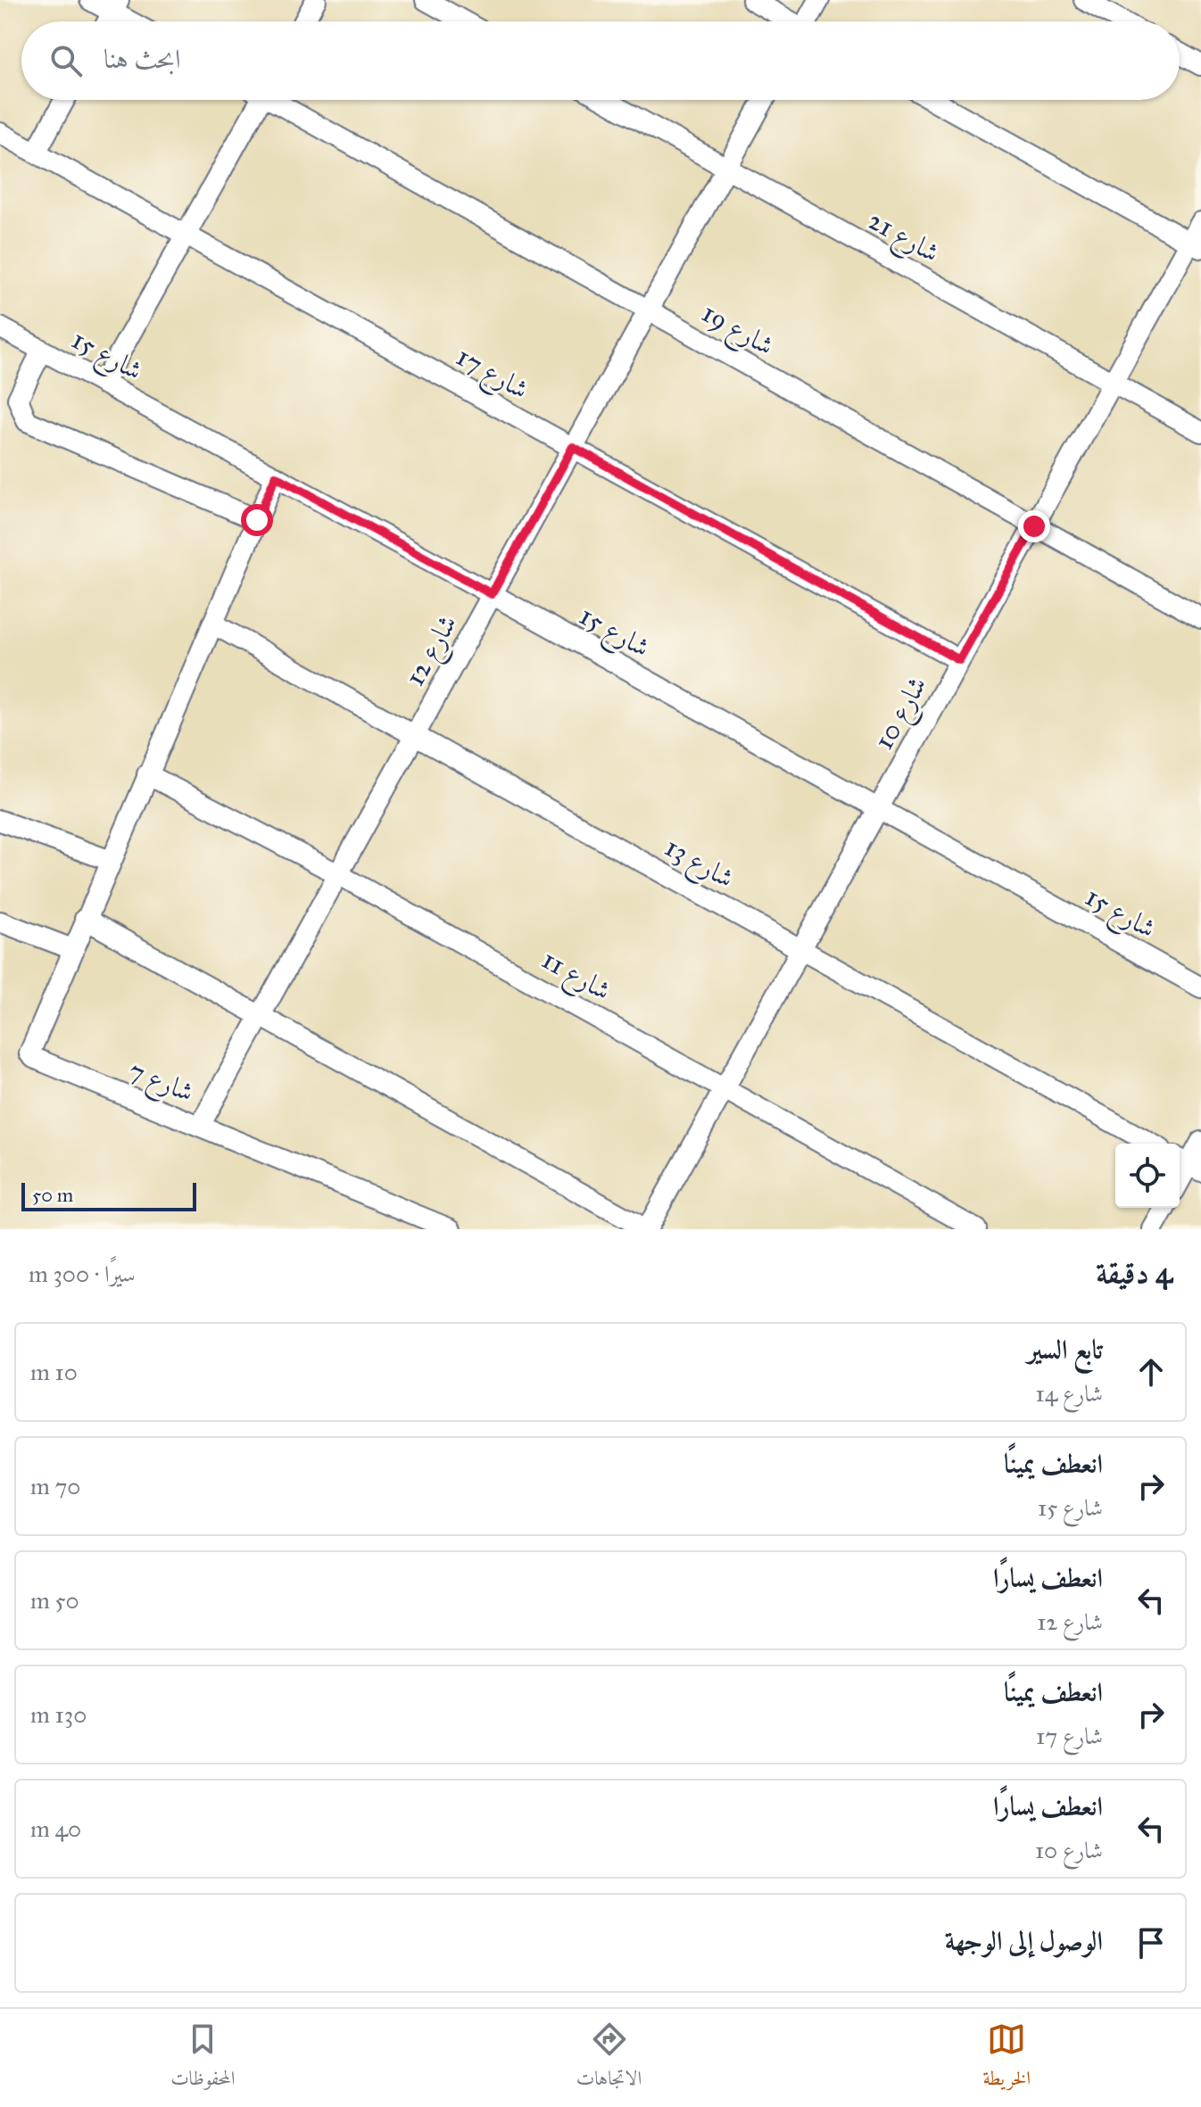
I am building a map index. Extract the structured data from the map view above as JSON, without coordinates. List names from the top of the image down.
{
  "streets": {
    "street": [
      "شارع 21",
      "شارع 19",
      "شارع 15",
      "شارع 17",
      "شارع 12",
      "شارع 10",
      "شارع 13",
      "شارع 11",
      "شارع 7"
    ]
  },
  "crossings": [
    ["شارع 21", "شارع 12"],
    ["شارع 21", "شارع 10"],
    ["شارع 19", "شارع 12"],
    ["شارع 19", "شارع 10"],
    ["شارع 15", "شارع 12"],
    ["شارع 15", "شارع 10"],
    ["شارع 17", "شارع 12"],
    ["شارع 17", "شارع 10"],
    ["شارع 12", "شارع 13"],
    ["شارع 12", "شارع 11"],
    ["شارع 12", "شارع 7"],
    ["شارع 10", "شارع 13"],
    ["شارع 10", "شارع 11"]
  ],
  "scale_bar": "50 m",
  "page": {
    "search": "ابحث هنا",
    "scale": "50 m",
    "heading": ["4 دقيقة", "سيرًا · 300 m"],
    "list": [
      ["تابع السير", "شارع 14", "10 m"],
      ["انعطف يمينًا", "شارع 15", "70 m"],
      ["انعطف يسارًا", "شارع 12", "50 m"],
      ["انعطف يمينًا", "شارع 17", "130 m"],
      ["انعطف يسارًا", "شارع 10", "40 m"],
      "الوصول إلى الوجهة"
    ],
    "nav": ["الخريطة", "الاتجاهات", "المحفوظات"]
  }
}
